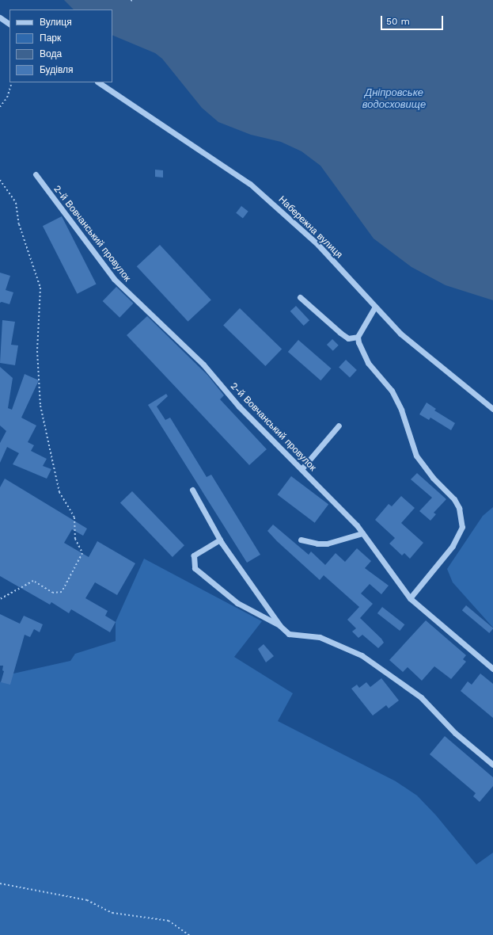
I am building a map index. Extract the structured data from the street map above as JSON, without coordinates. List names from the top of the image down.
{
  "streets": {
    "street": ["Набережна вулиця", "2-й Вовчанський провулок"]
  },
  "water": ["Дніпровське водосховище"],
  "legend": [
    "Вулиця",
    "Парк",
    "Вода",
    "Будівля"
  ],
  "scale_bar": "50 m"
}
